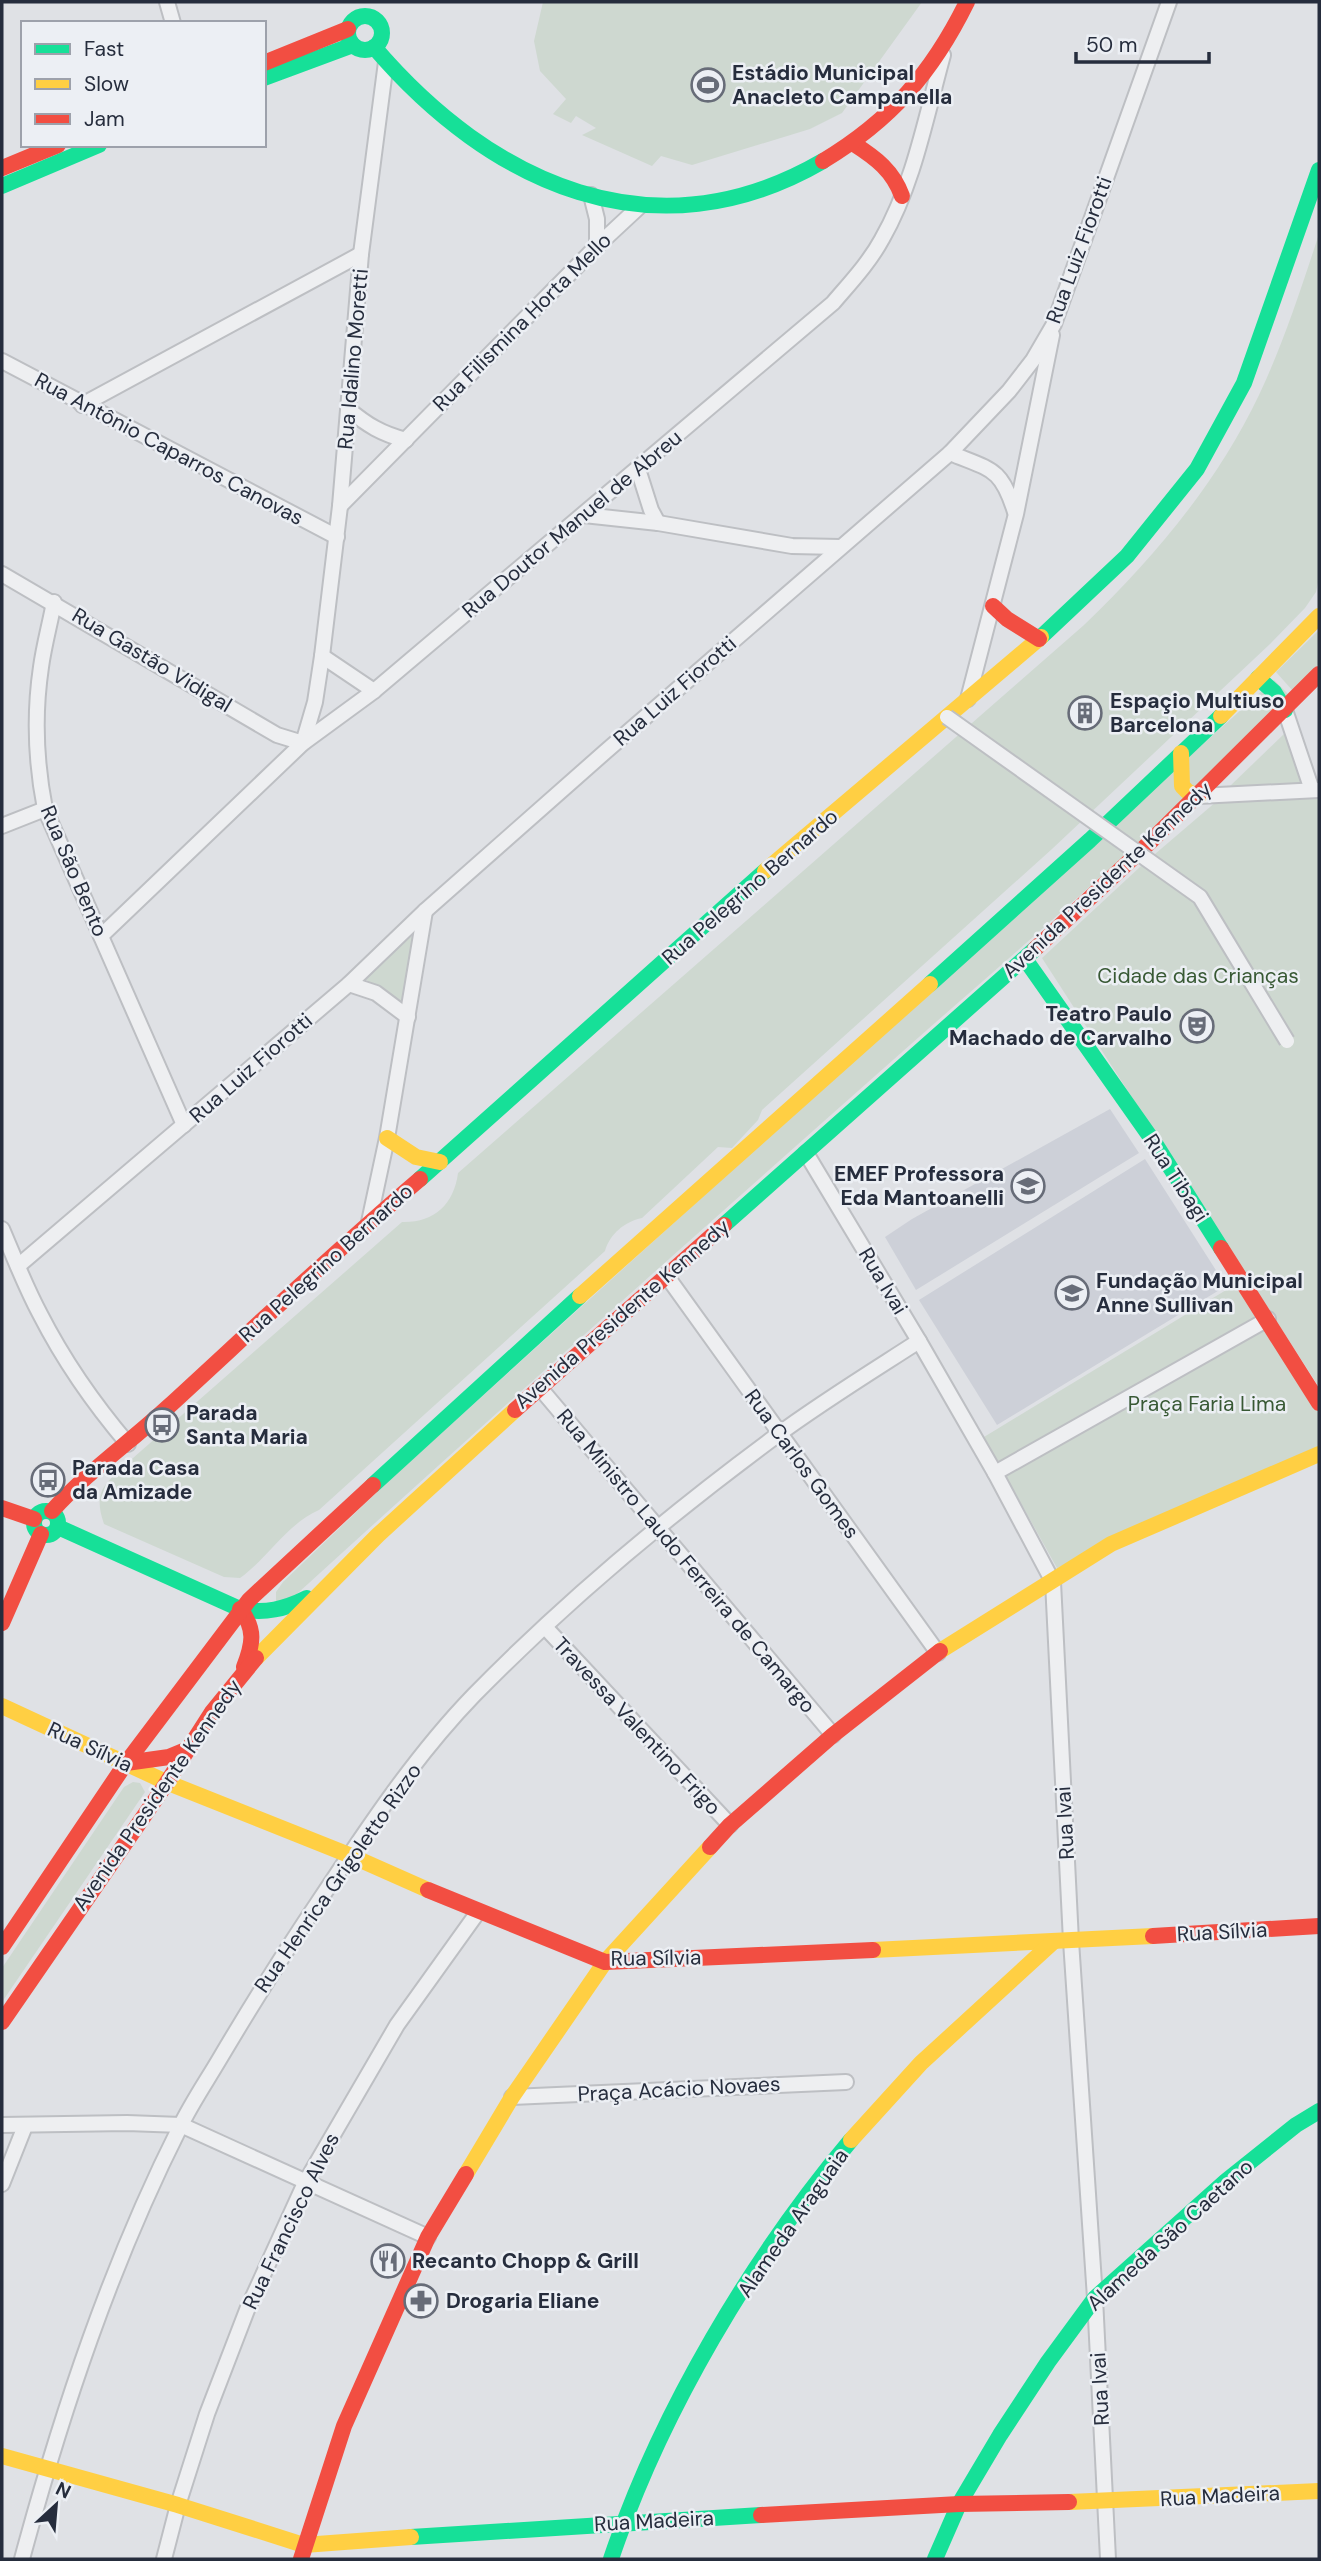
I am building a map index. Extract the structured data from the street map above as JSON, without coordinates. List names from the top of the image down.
{
  "streets": {
    "street": [
      "Rua Luiz Fiorotti",
      "Rua Filismina Horta Mello",
      "Rua Idalino Moretti",
      "Rua Antônio Caparros Canovas",
      "Rua Doutor Manuel de Abreu",
      "Rua Gastão Vidigal",
      "Rua São Bento",
      "Avenida Presidente Kennedy",
      "Rua Pelegrino Bernardo",
      "Rua Tibagi",
      "Rua Ivai",
      "Rua Carlos Gomes",
      "Rua Ministro Laudo Ferreira de Camargo",
      "Travessa Valentino Frigo",
      "Rua Sílvia",
      "Rua Henrica Grigoletto Rizzo",
      "Praça Acácio Novaes",
      "Rua Francisco Alves",
      "Alameda Araguaia",
      "Alameda São Caetano",
      "Rua Madeira"
    ]
  },
  "crossings": [
    ["Rua Luiz Fiorotti", "Rua São Bento"],
    ["Rua Filismina Horta Mello", "Rua Idalino Moretti"],
    ["Rua Idalino Moretti", "Rua Antônio Caparros Canovas"],
    ["Rua Idalino Moretti", "Rua Doutor Manuel de Abreu"],
    ["Rua Idalino Moretti", "Rua Gastão Vidigal"],
    ["Rua Doutor Manuel de Abreu", "Rua Gastão Vidigal"],
    ["Rua Doutor Manuel de Abreu", "Rua São Bento"],
    ["Rua Gastão Vidigal", "Rua São Bento"],
    ["Avenida Presidente Kennedy", "Rua Tibagi"],
    ["Avenida Presidente Kennedy", "Rua Ivai"],
    ["Avenida Presidente Kennedy", "Rua Carlos Gomes"],
    ["Avenida Presidente Kennedy", "Rua Ministro Laudo Ferreira de Camargo"],
    ["Avenida Presidente Kennedy", "Rua Sílvia"],
    ["Rua Ivai", "Rua Sílvia"],
    ["Rua Ivai", "Rua Henrica Grigoletto Rizzo"],
    ["Rua Ivai", "Alameda São Caetano"],
    ["Rua Ivai", "Rua Madeira"],
    ["Rua Carlos Gomes", "Rua Henrica Grigoletto Rizzo"],
    ["Rua Ministro Laudo Ferreira de Camargo", "Rua Henrica Grigoletto Rizzo"],
    ["Travessa Valentino Frigo", "Rua Henrica Grigoletto Rizzo"],
    ["Rua Sílvia", "Rua Henrica Grigoletto Rizzo"],
    ["Rua Sílvia", "Rua Francisco Alves"],
    ["Rua Sílvia", "Alameda Araguaia"],
    ["Rua Henrica Grigoletto Rizzo", "Rua Madeira"],
    ["Rua Francisco Alves", "Rua Madeira"],
    ["Alameda Araguaia", "Rua Madeira"],
    ["Alameda São Caetano", "Rua Madeira"]
  ],
  "parks": ["Cidade das Crianças", "Praça Faria Lima"],
  "places": {
    "sports": ["Estádio Municipal Anacleto Campanella"],
    "building": ["Espaçio Multiuso Barcelona"],
    "theatre": ["Teatro Paulo Machado de Carvalho"],
    "school or university": ["EMEF Professora Eda Mantoanelli", "Fundação Municipal Anne Sullivan"],
    "bus stop": ["Parada Santa Maria", "Parada Casa da Amizade"],
    "restaurant": ["Recanto Chopp & Grill"],
    "pharmacy": ["Drogaria Eliane"]
  },
  "legend": ["Fast", "Slow", "Jam"],
  "scale_bar": "50 m",
  "north": "top right"
}
